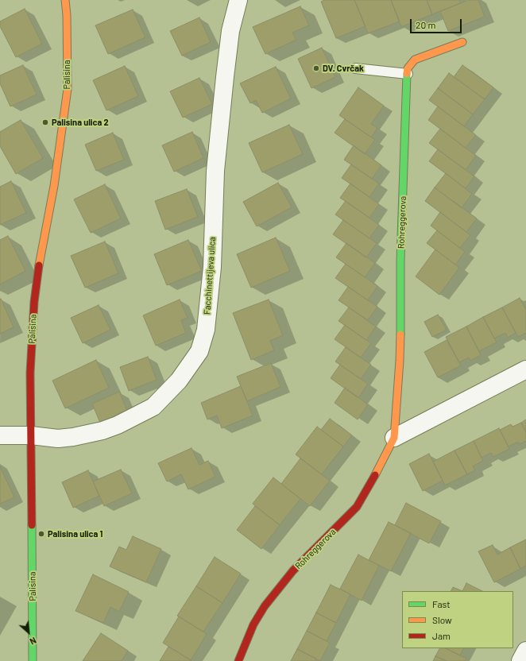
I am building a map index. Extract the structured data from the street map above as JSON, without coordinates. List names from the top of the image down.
{
  "streets": {
    "street": ["Palisina", "Rohreggerova", "Facchinettijeva ulica"]
  },
  "crossings": [
    ["Palisina", "Facchinettijeva ulica"]
  ],
  "places": ["DV. Cvrčak", "Palisina ulica 2", "Palisina ulica 1"],
  "legend": ["Fast", "Slow", "Jam"],
  "scale_bar": "20 m",
  "north": "bottom right"
}
